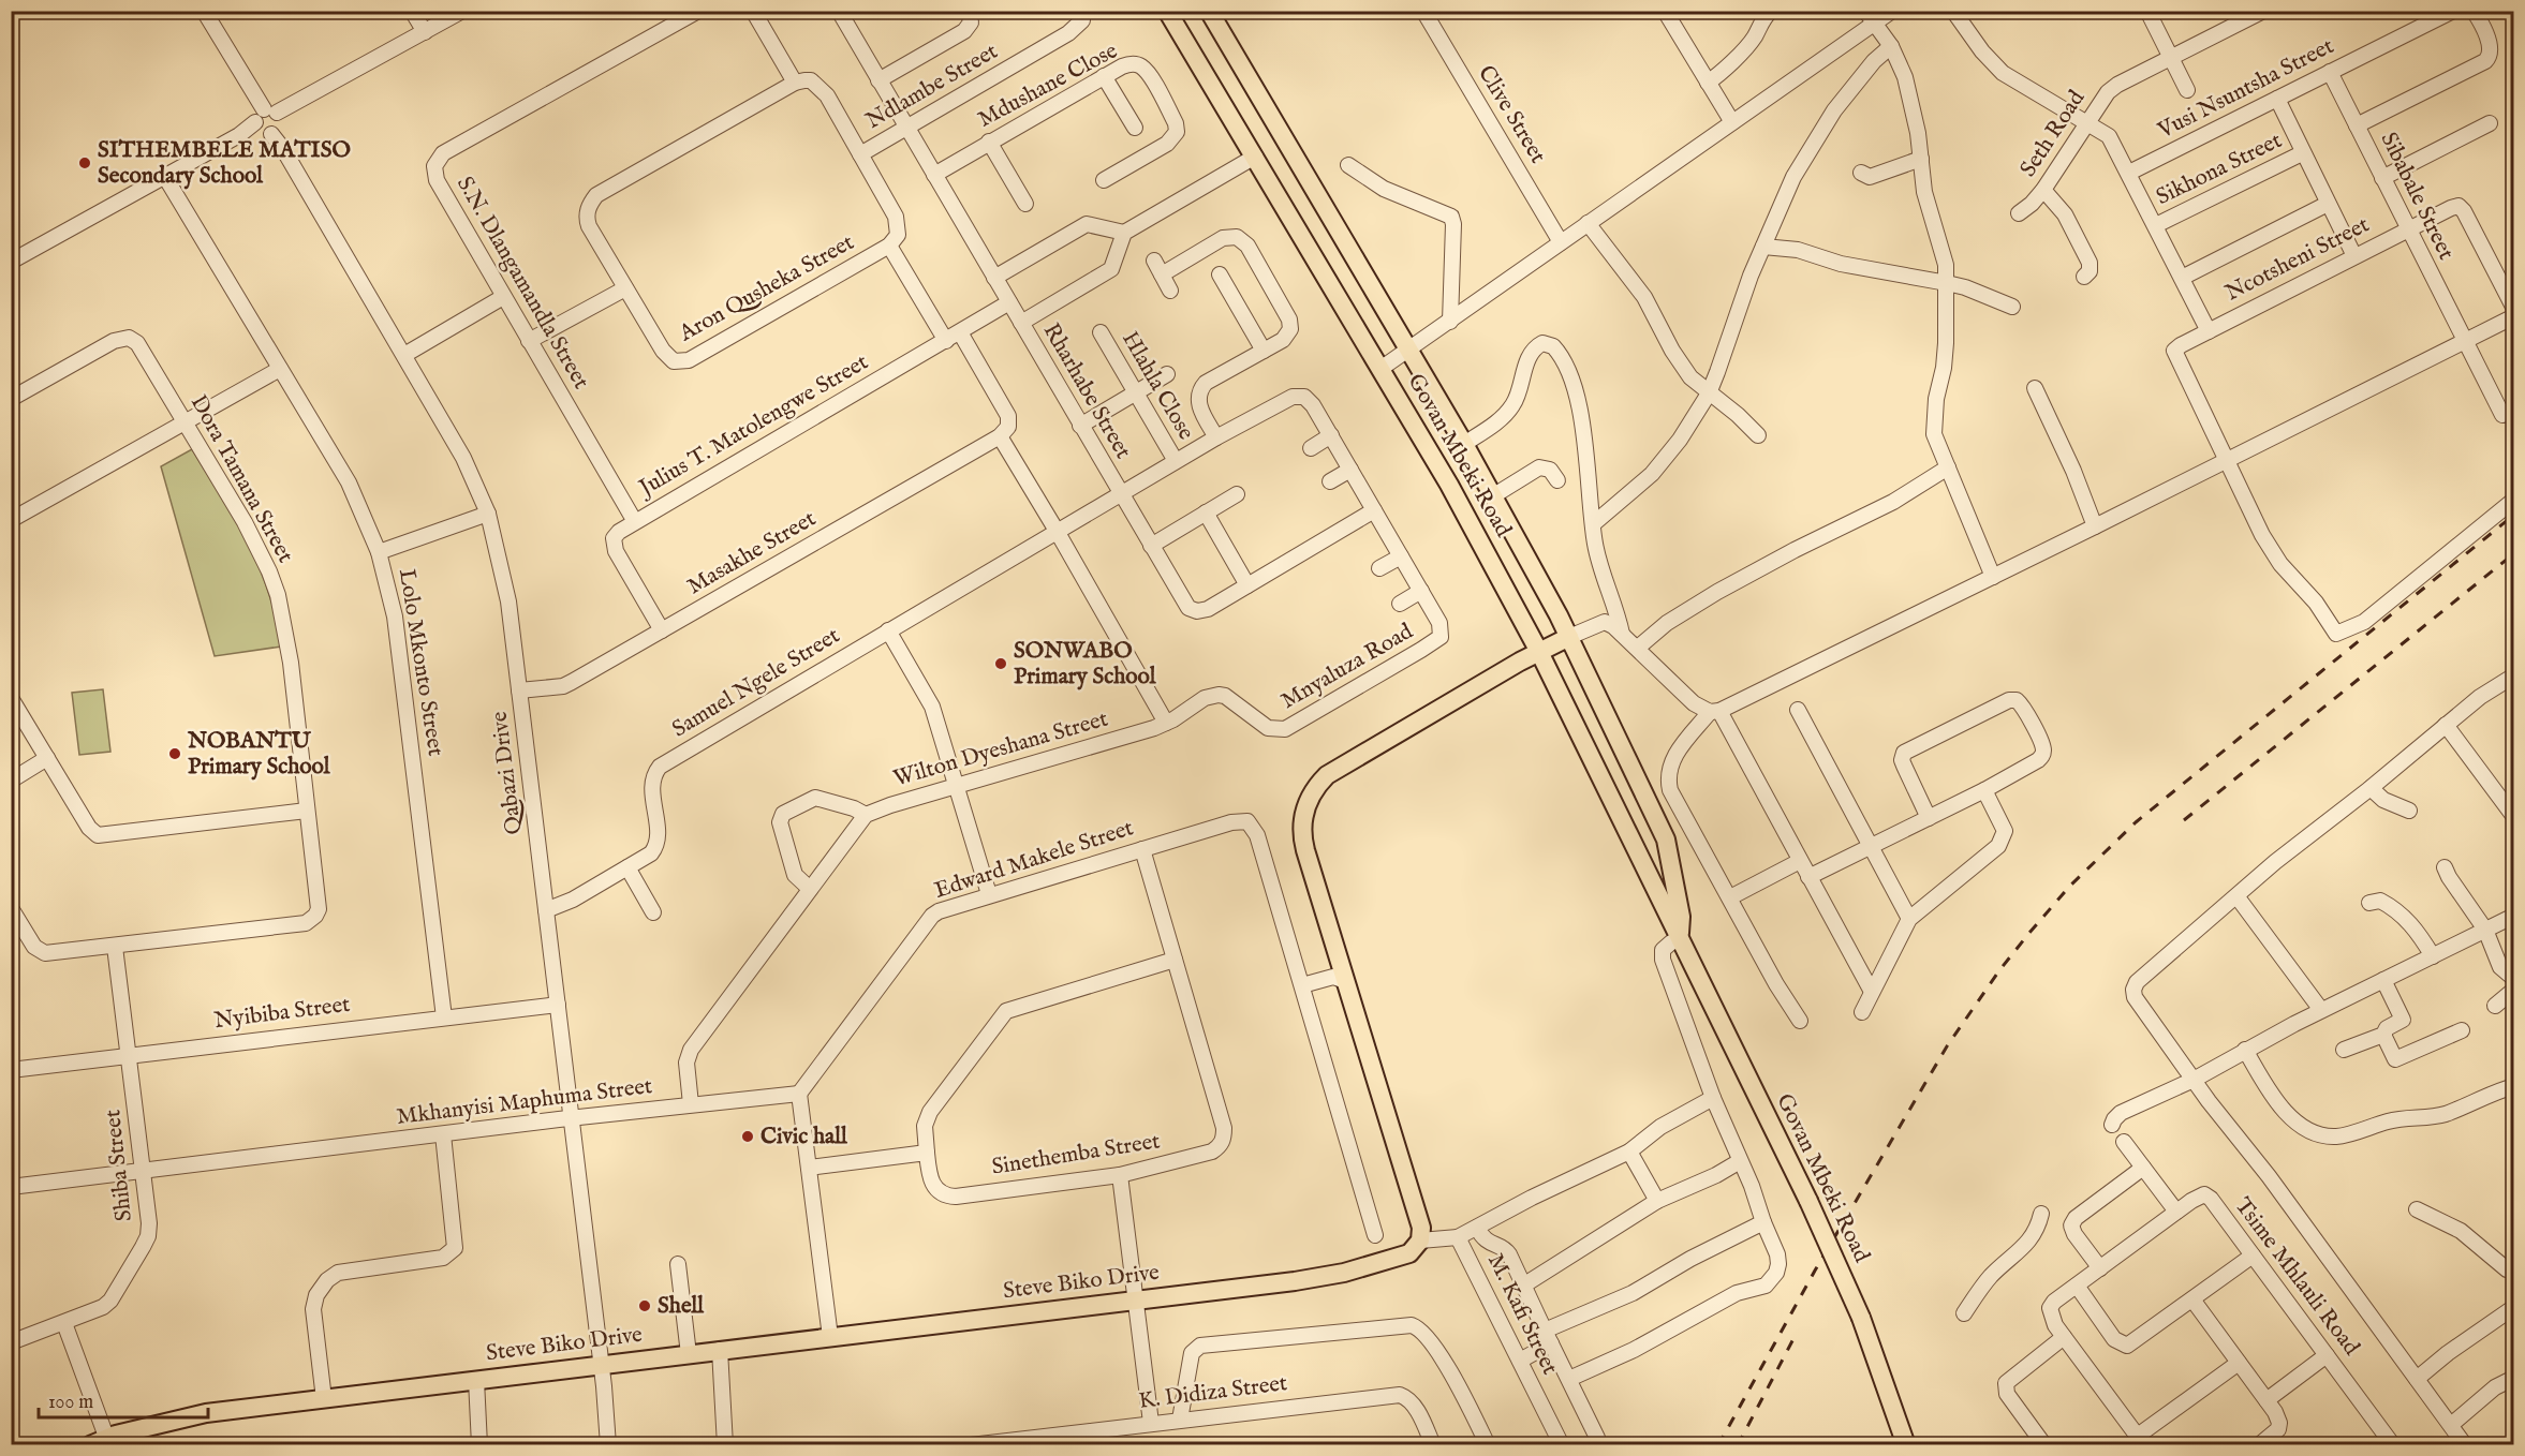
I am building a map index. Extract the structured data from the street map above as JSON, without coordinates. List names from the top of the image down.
{
  "streets": {
    "main road": ["Govan Mbeki Road", "Steve Biko Drive"],
    "street": [
      "Mdushane Close",
      "Ndlambe Street",
      "Vusi Nsuntsha Street",
      "Clive Street",
      "Seth Road",
      "Sikhona Street",
      "Sibabale Street",
      "Ncotsheni Street",
      "S.N. Dlangamandla Street",
      "Aron Qusheka Street",
      "Hlahla Close",
      "Rharhabe Street",
      "Julius T. Matolengwe Street",
      "Dora Tamana Street",
      "Masakhe Street",
      "Lolo Mkonto Street",
      "Mnyaluza Road",
      "Samuel Ngele Street",
      "Wilton Dyeshana Street",
      "Qabazi Drive",
      "Edward Makele Street",
      "Nyibiba Street",
      "Mkhanyisi Maphuma Street",
      "Sinethemba Street",
      "Shiba Street",
      "Tsime Mhlauli Road",
      "M. Kafi Street",
      "K. Didiza Street"
    ]
  },
  "crossings": [
    ["Mdushane Close", "Rharhabe Street"],
    ["Ndlambe Street", "Rharhabe Street"],
    ["Vusi Nsuntsha Street", "Sibabale Street"],
    ["Sibabale Street", "Ncotsheni Street"],
    ["S.N. Dlangamandla Street", "Julius T. Matolengwe Street"],
    ["Aron Qusheka Street", "Julius T. Matolengwe Street"],
    ["Hlahla Close", "Mnyaluza Road"],
    ["Rharhabe Street", "Julius T. Matolengwe Street"],
    ["Rharhabe Street", "Mnyaluza Road"],
    ["Julius T. Matolengwe Street", "Masakhe Street"],
    ["Dora Tamana Street", "Shiba Street"],
    ["Masakhe Street", "Qabazi Drive"],
    ["Lolo Mkonto Street", "Nyibiba Street"],
    ["Mnyaluza Road", "Samuel Ngele Street"],
    ["Mnyaluza Road", "Wilton Dyeshana Street"],
    ["Samuel Ngele Street", "Qabazi Drive"],
    ["Qabazi Drive", "Nyibiba Street"],
    ["Qabazi Drive", "Mkhanyisi Maphuma Street"],
    ["Qabazi Drive", "Steve Biko Drive"],
    ["Edward Makele Street", "Mkhanyisi Maphuma Street"],
    ["Edward Makele Street", "Sinethemba Street"],
    ["Nyibiba Street", "Shiba Street"],
    ["Mkhanyisi Maphuma Street", "Shiba Street"],
    ["Steve Biko Drive", "M. Kafi Street"]
  ],
  "places": [
    "SITHEMBELE MATISO Secondary School",
    "SONWABO Primary School",
    "NOBANTU Primary School",
    "Civic hall",
    "Shell"
  ],
  "scale_bar": "100 m"
}
